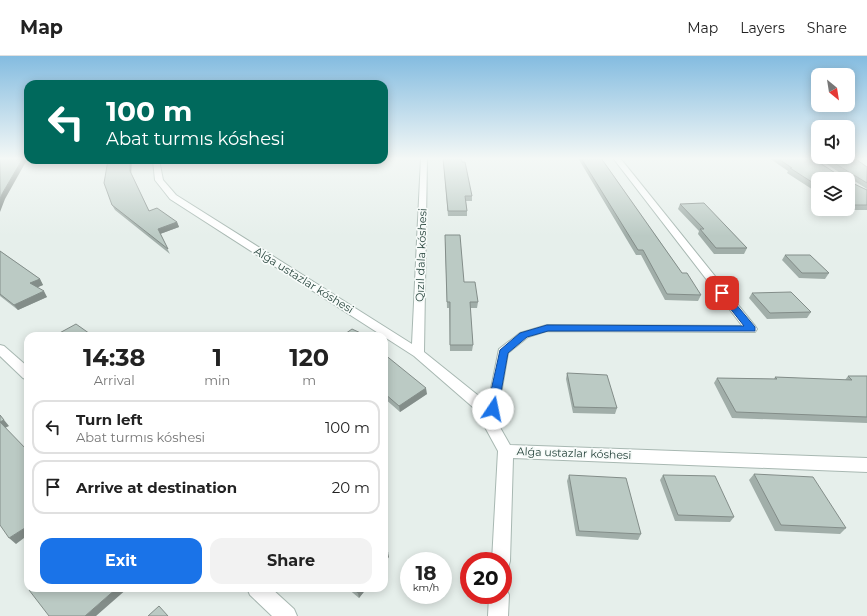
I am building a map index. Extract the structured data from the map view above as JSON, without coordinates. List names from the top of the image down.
{
  "streets": {
    "street": ["Qızıl dala kóshesi", "Alǵa ustazlar kóshesi"]
  },
  "crossings": [
    ["Qızıl dala kóshesi", "Alǵa ustazlar kóshesi"]
  ],
  "north": "bottom right",
  "page": {
    "header": "Map",
    "nav": ["Map", "Layers", "Share"],
    "turn": ["100 m", "Abat turmıs kóshesi"],
    "eta": [
      "14:38",
      "Arrival",
      "1",
      "min",
      "120",
      "m"
    ],
    "list": [
      {
        "name": "Turn left",
        "note": "Abat turmıs kóshesi",
        "value": "100 m"
      },
      {
        "name": "Arrive at destination",
        "value": "20 m"
      }
    ],
    "buttons": ["Exit", "Share"],
    "speed": "18 km/h",
    "limit": "20"
  }
}
